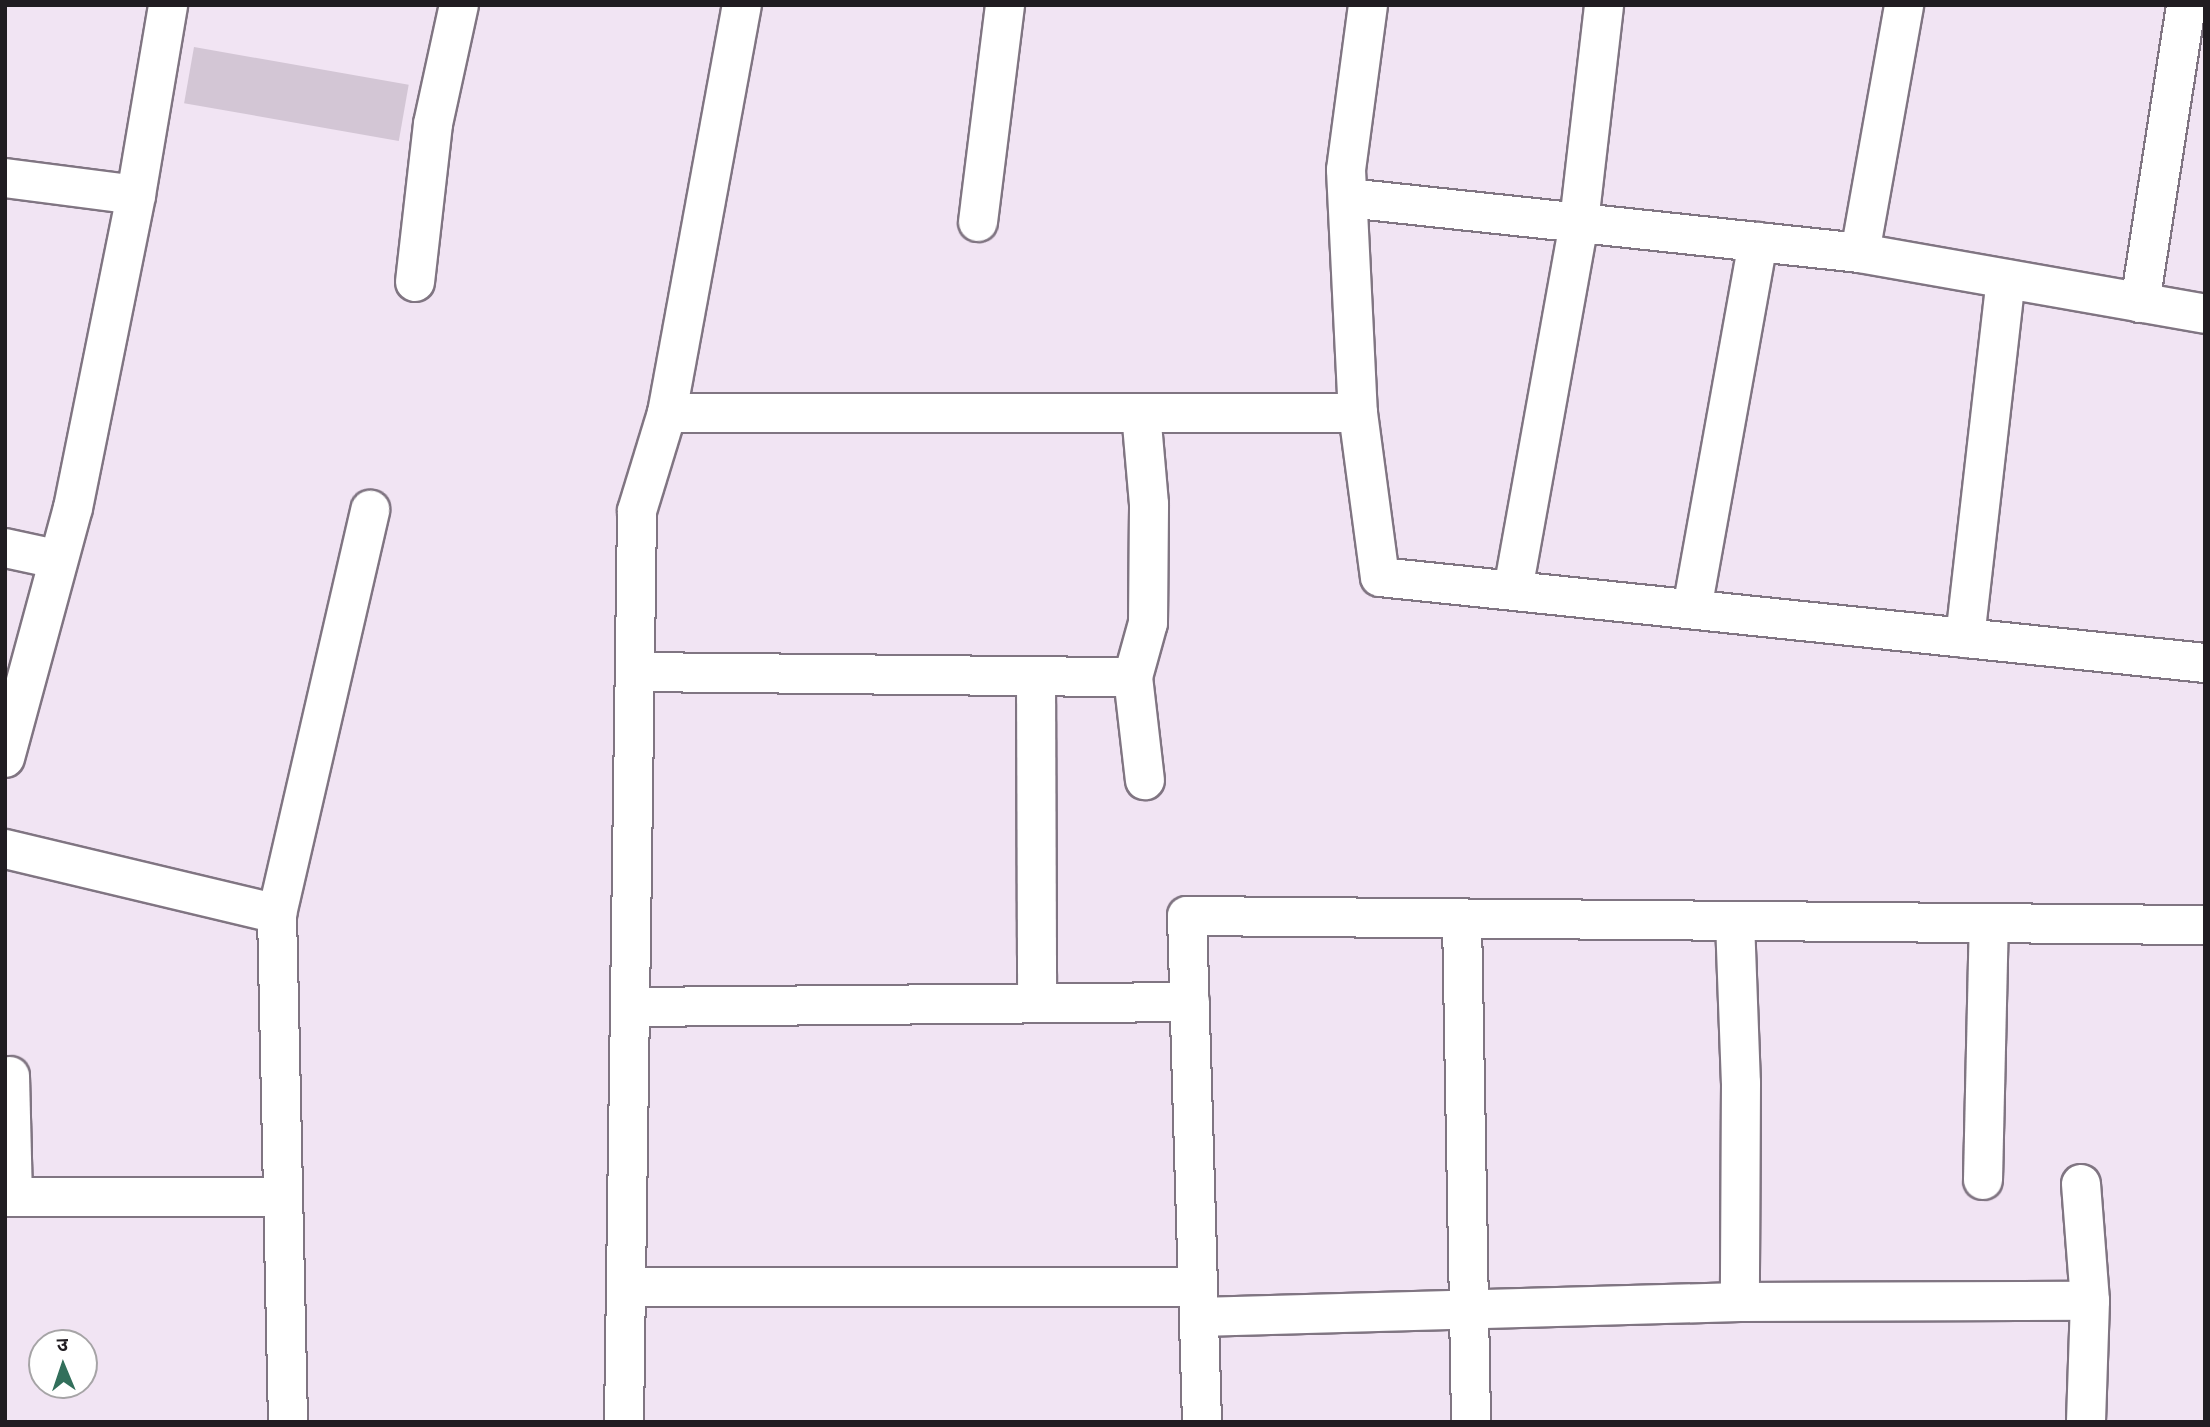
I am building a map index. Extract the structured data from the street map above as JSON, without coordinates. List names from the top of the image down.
{
  "north": "top"
}
